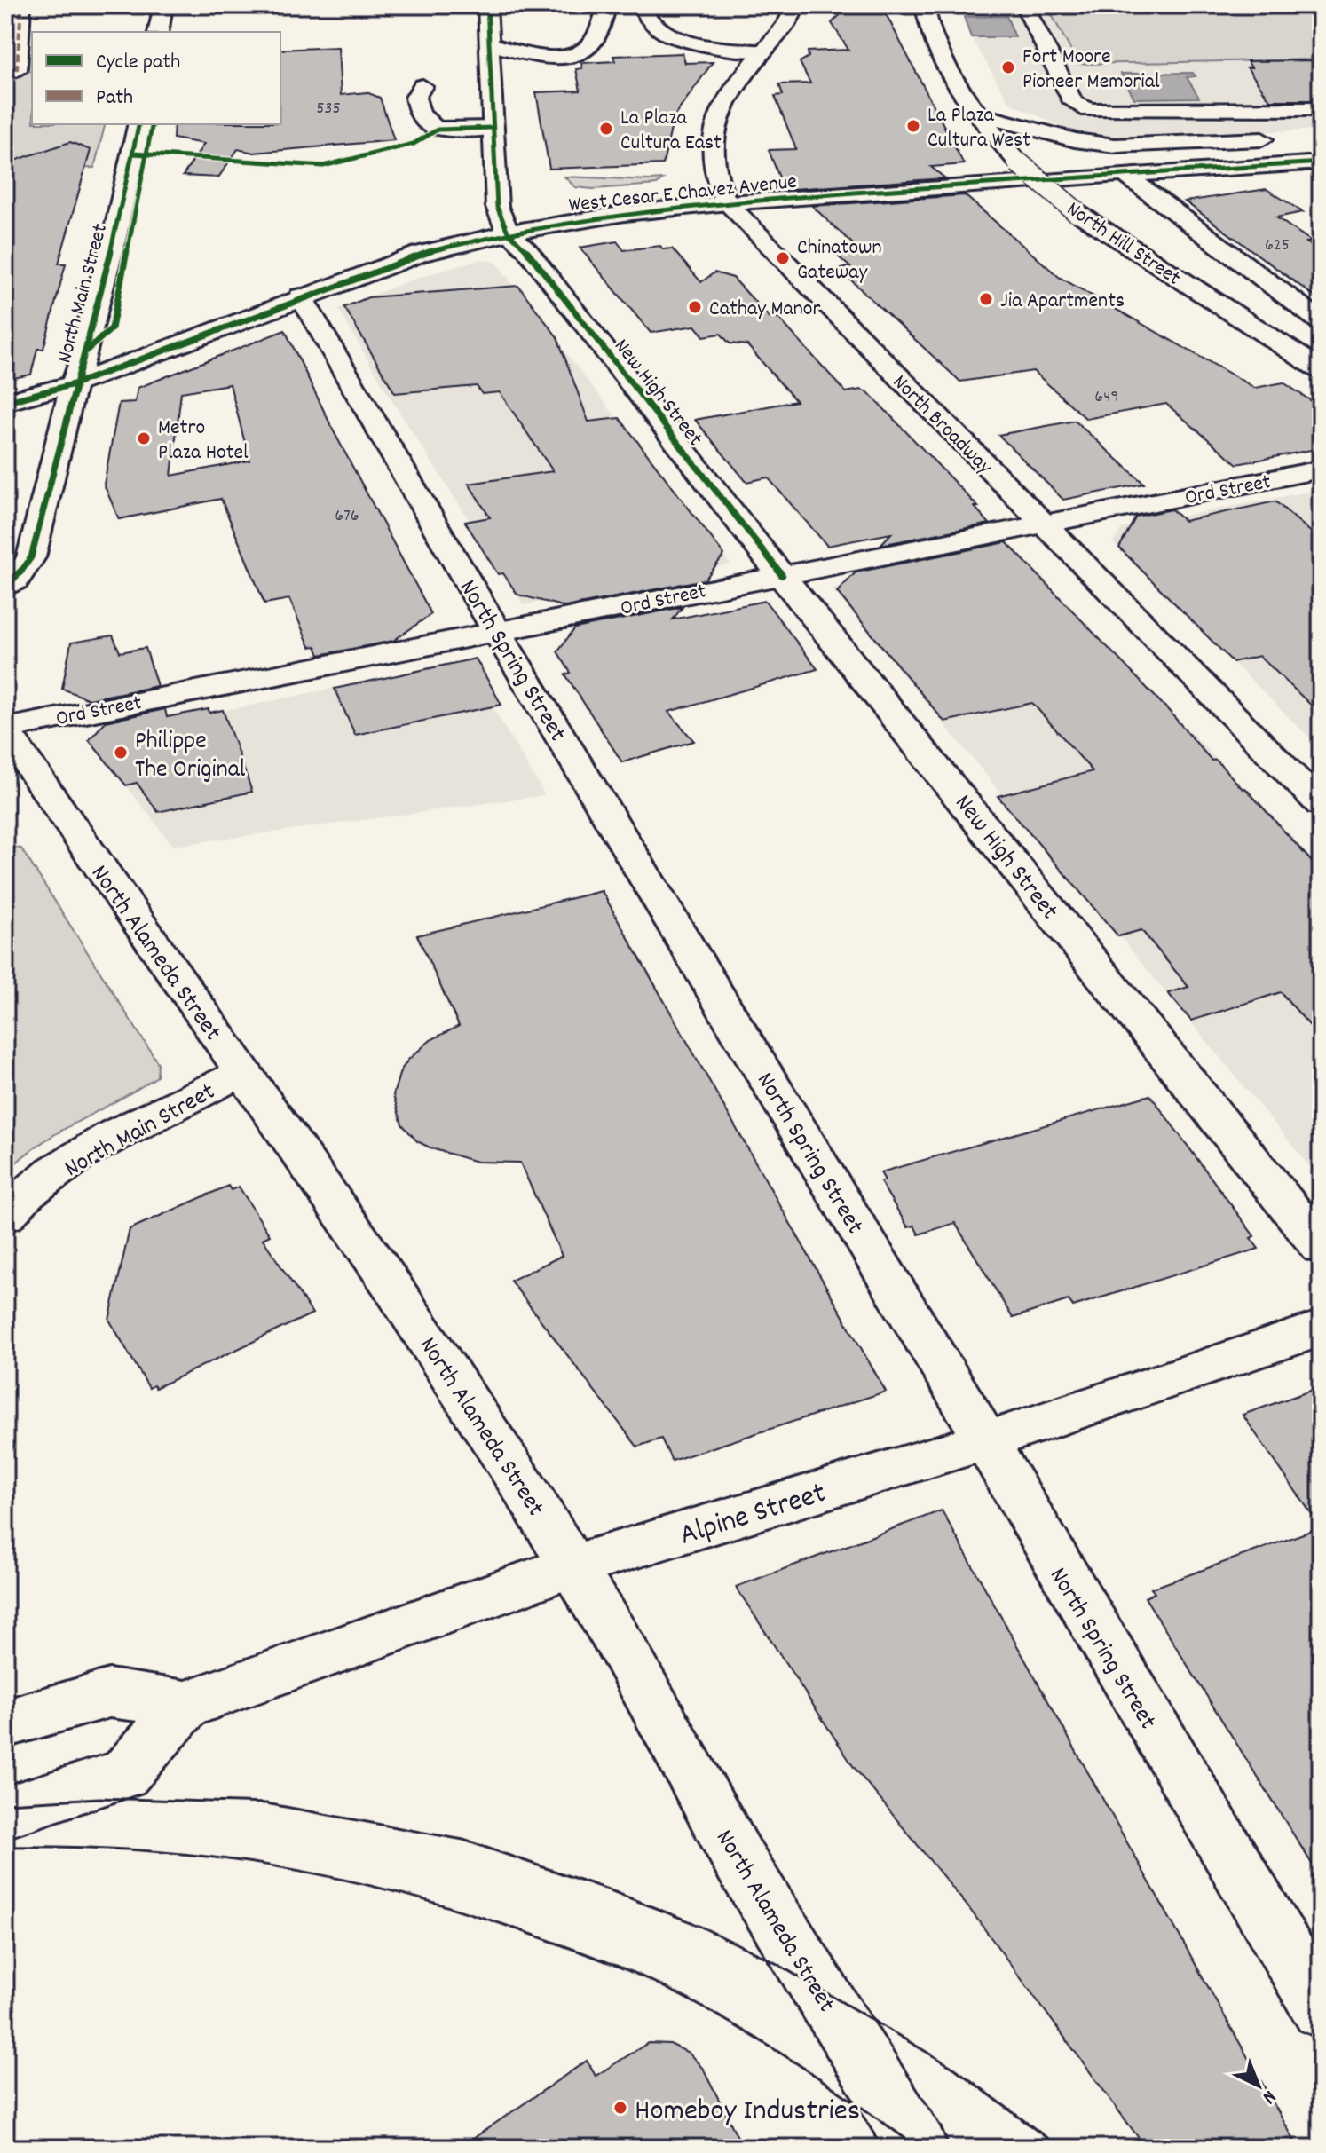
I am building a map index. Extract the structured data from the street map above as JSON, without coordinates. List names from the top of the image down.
{
  "streets": {
    "main road": [
      "West Cesar E Chavez Avenue",
      "North Hill Street",
      "North Main Street",
      "New High Street",
      "North Broadway",
      "Ord Street",
      "North Spring Street",
      "North Alameda Street",
      "Alpine Street"
    ]
  },
  "crossings": [
    ["West Cesar E Chavez Avenue", "North Main Street"],
    ["West Cesar E Chavez Avenue", "New High Street"],
    ["West Cesar E Chavez Avenue", "North Broadway"],
    ["West Cesar E Chavez Avenue", "North Spring Street"],
    ["North Main Street", "North Alameda Street"],
    ["New High Street", "Ord Street"],
    ["North Broadway", "Ord Street"],
    ["Ord Street", "North Spring Street"],
    ["Ord Street", "North Alameda Street"],
    ["North Spring Street", "Alpine Street"],
    ["North Alameda Street", "Alpine Street"]
  ],
  "places": [
    "Fort Moore Pioneer Memorial",
    "La Plaza Cultura West",
    "La Plaza Cultura East",
    "Chinatown Gateway",
    "Jia Apartments",
    "Cathay Manor",
    "Metro Plaza Hotel",
    "Philippe The Original",
    "Homeboy Industries"
  ],
  "house_numbers": [
    "535",
    "625",
    "649",
    "676"
  ],
  "legend": ["Cycle path", "Path"],
  "north": "bottom right"
}
